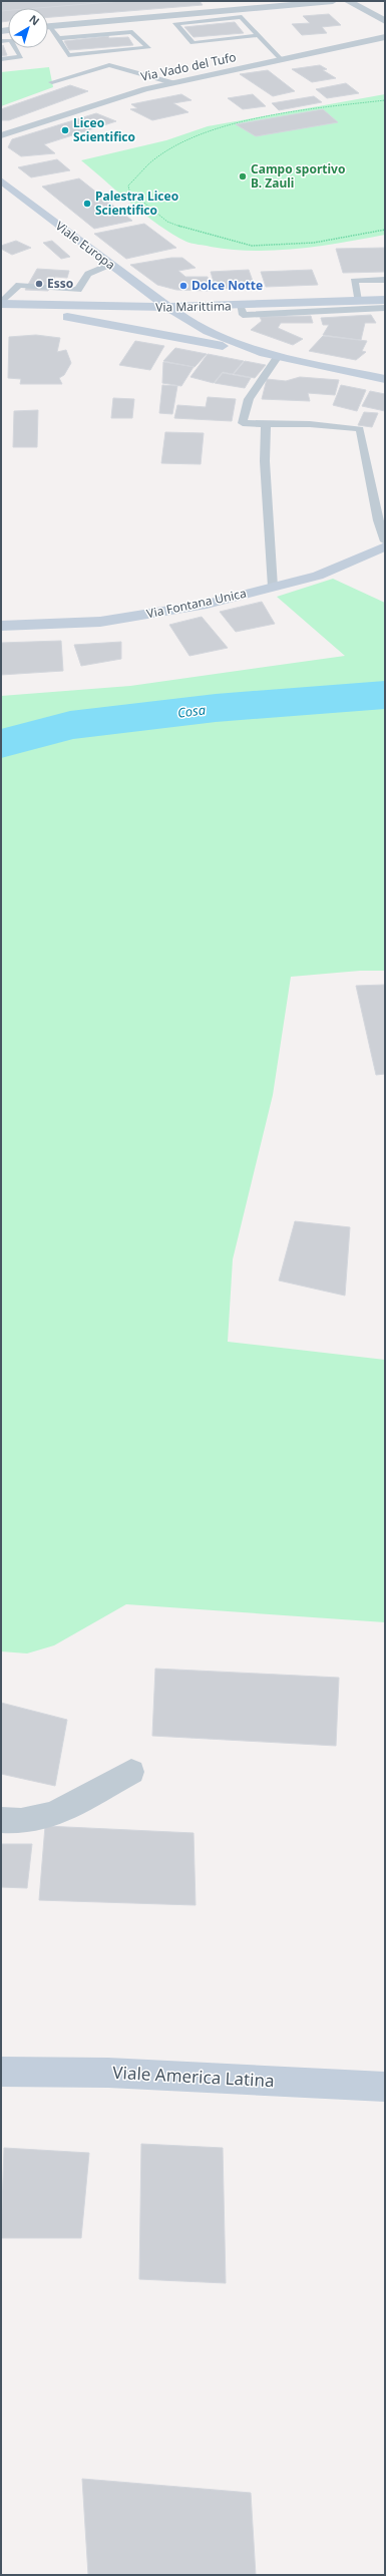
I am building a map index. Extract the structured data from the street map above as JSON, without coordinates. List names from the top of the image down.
{
  "streets": {
    "main road": [
      "Viale Europa",
      "Via Marittima",
      "Via Fontana Unica",
      "Viale America Latina"
    ],
    "street": ["Via Vado del Tufo"]
  },
  "crossings": [
    ["Viale Europa", "Via Marittima"]
  ],
  "water": ["Cosa"],
  "places": [
    "Liceo Scientifico",
    "Campo sportivo B. Zauli",
    "Palestra Liceo Scientifico",
    "Esso",
    "Dolce Notte"
  ],
  "north": "top right"
}
